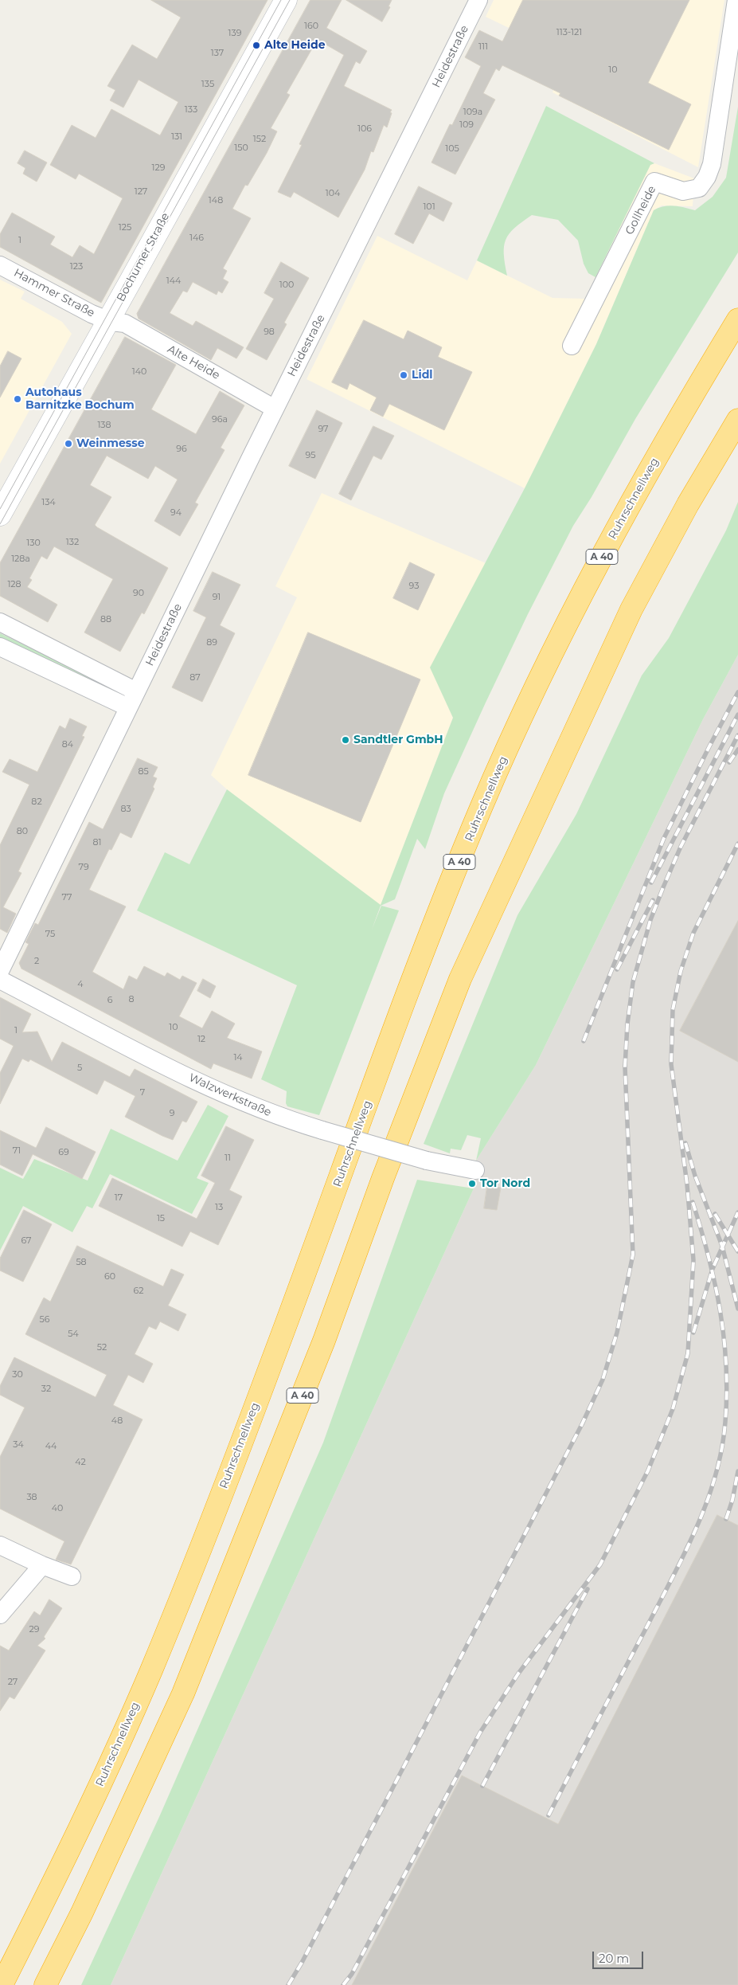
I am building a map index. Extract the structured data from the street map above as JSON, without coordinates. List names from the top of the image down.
{
  "streets": {
    "highway": ["Ruhrschnellweg", "A 40"],
    "main road": ["Bochumer Straße"],
    "street": [
      "Heidestraße",
      "Gollheide",
      "Hammer Straße",
      "Alte Heide",
      "Walzwerkstraße"
    ]
  },
  "crossings": [
    ["Heidestraße", "Alte Heide"],
    ["Bochumer Straße", "Hammer Straße"],
    ["Bochumer Straße", "Alte Heide"],
    ["Hammer Straße", "Alte Heide"]
  ],
  "places": [
    "Alte Heide",
    "Lidl",
    "Autohaus Barnitzke Bochum",
    "Weinmesse",
    "Sandtler GmbH",
    "Tor Nord"
  ],
  "house_numbers": [
    "160",
    "113-121",
    "139",
    "111",
    "137",
    "10",
    "135",
    "133",
    "109a",
    "109",
    "106",
    "131",
    "152",
    "150",
    "105",
    "129",
    "127",
    "104",
    "148",
    "101",
    "125",
    "146",
    "1",
    "123",
    "144",
    "100",
    "98",
    "140",
    "96a",
    "138",
    "97",
    "96",
    "95",
    "134",
    "94",
    "132",
    "130",
    "128a",
    "128",
    "93",
    "90",
    "91",
    "88",
    "89",
    "87",
    "84",
    "85",
    "82",
    "83",
    "80",
    "81",
    "79",
    "77",
    "75",
    "2",
    "4",
    "8",
    "6",
    "10",
    "1",
    "12",
    "14",
    "5",
    "7",
    "9",
    "71",
    "69",
    "11",
    "17",
    "13",
    "15",
    "67",
    "58",
    "60",
    "62",
    "56",
    "54",
    "52",
    "30",
    "32",
    "48",
    "34",
    "44",
    "42",
    "38",
    "40",
    "29",
    "27"
  ],
  "scale_bar": "20 m"
}
